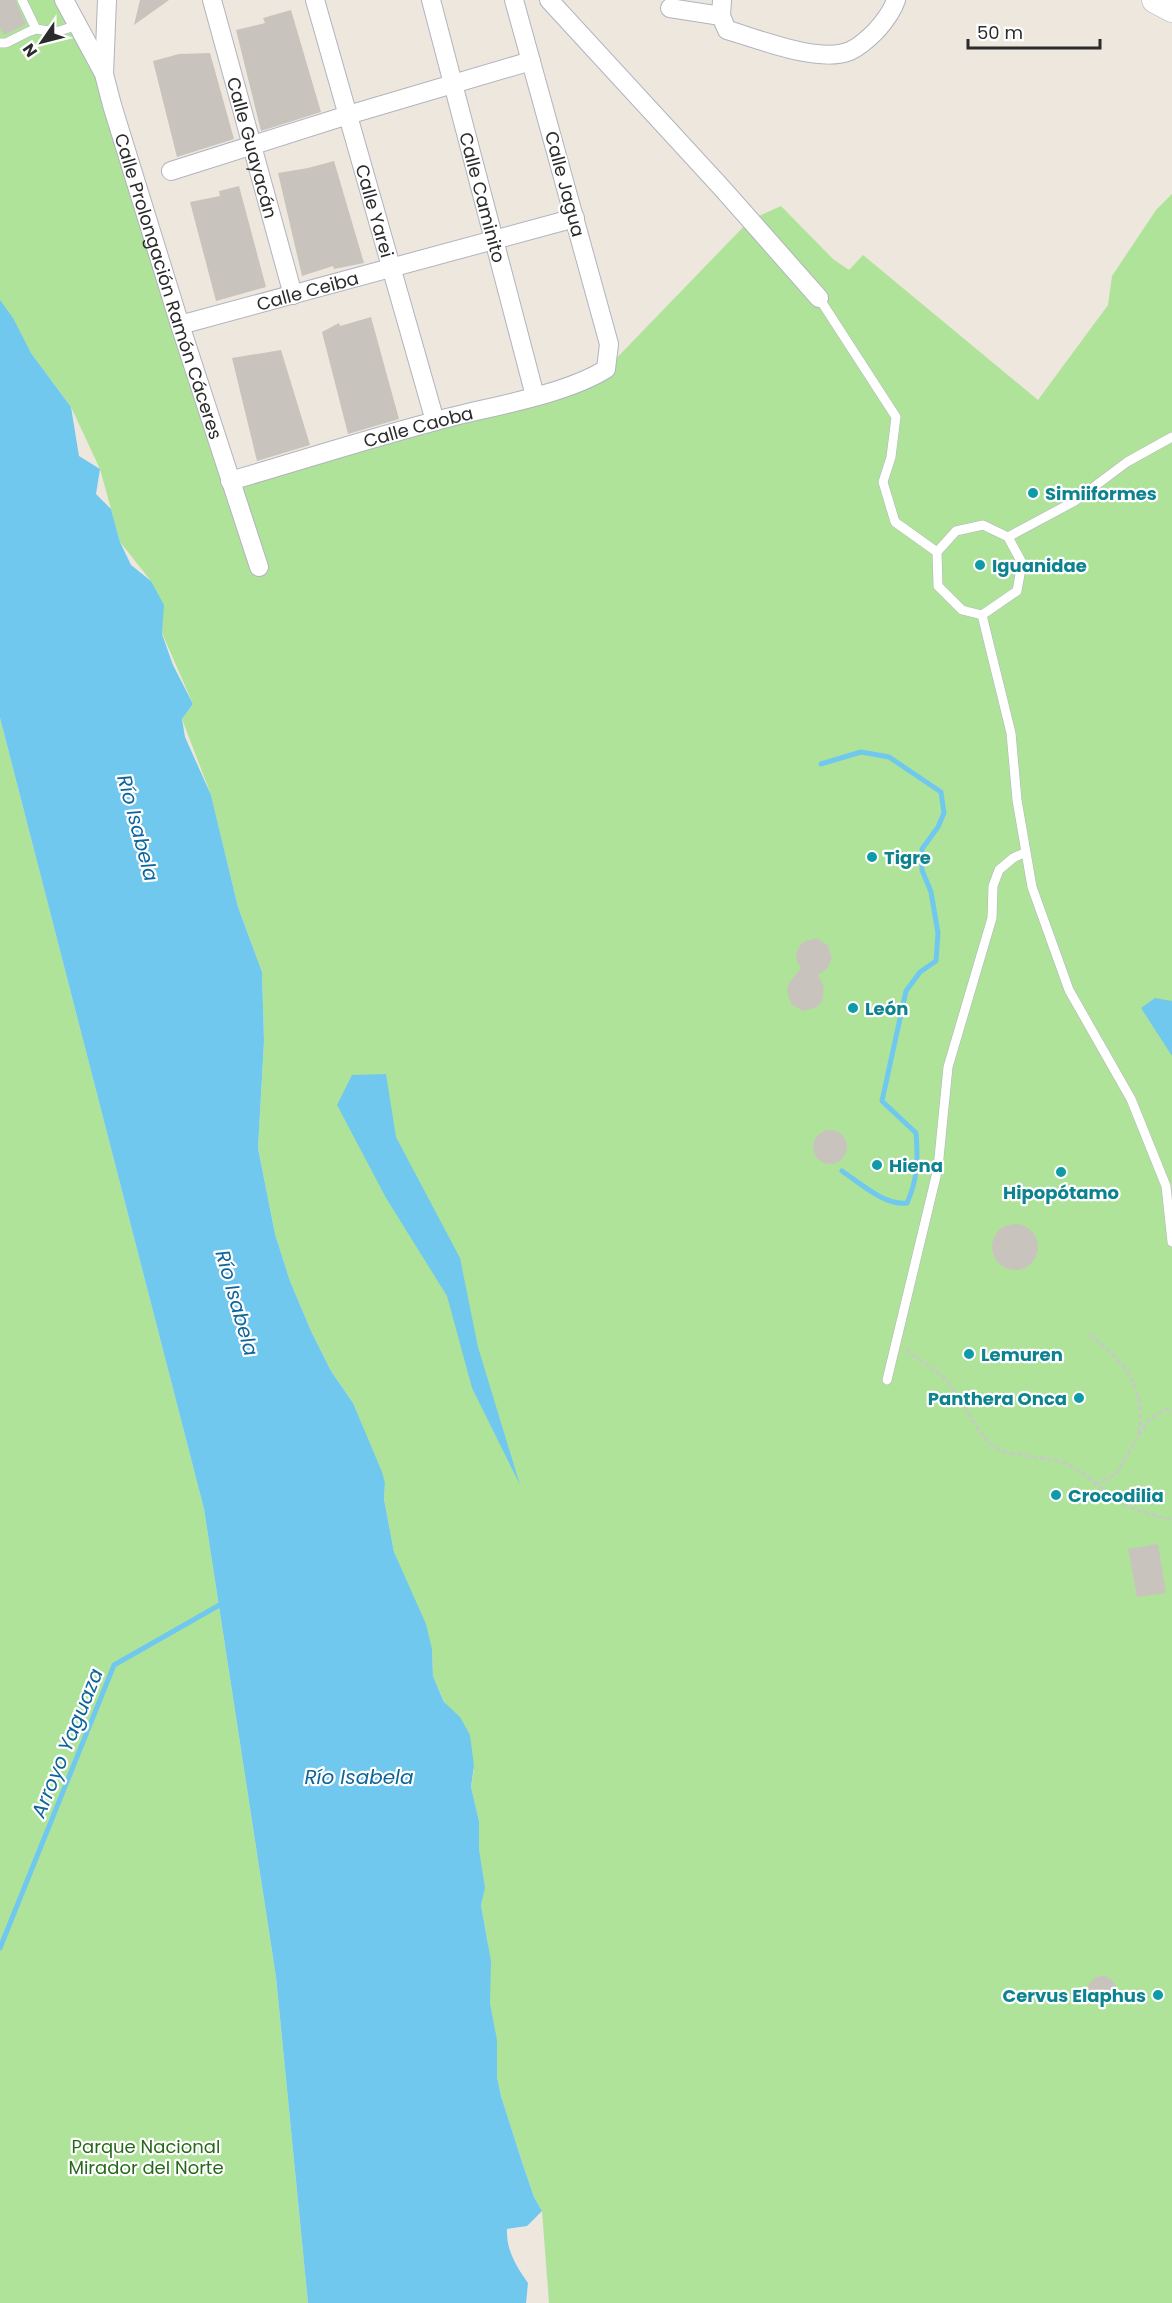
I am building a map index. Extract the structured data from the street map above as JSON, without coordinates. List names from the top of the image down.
{
  "streets": {
    "street": [
      "Calle Guayacán",
      "Calle Jagua",
      "Calle Caminito",
      "Calle Yarei",
      "Calle Prolongación Ramón Cáceres",
      "Calle Ceiba",
      "Calle Caoba"
    ]
  },
  "crossings": [
    ["Calle Guayacán", "Calle Ceiba"],
    ["Calle Jagua", "Calle Ceiba"],
    ["Calle Jagua", "Calle Caoba"],
    ["Calle Caminito", "Calle Ceiba"],
    ["Calle Caminito", "Calle Caoba"],
    ["Calle Yarei", "Calle Ceiba"],
    ["Calle Yarei", "Calle Caoba"],
    ["Calle Prolongación Ramón Cáceres", "Calle Ceiba"],
    ["Calle Prolongación Ramón Cáceres", "Calle Caoba"]
  ],
  "water": ["Río Isabela", "Arroyo Yaguaza"],
  "parks": ["Parque Nacional Mirador del Norte"],
  "places": [
    "Simiiformes",
    "Iguanidae",
    "Tigre",
    "León",
    "Hiena",
    "Hipopótamo",
    "Lemuren",
    "Panthera Onca",
    "Crocodilia",
    "Cervus Elaphus"
  ],
  "scale_bar": "50 m",
  "north": "bottom left"
}
